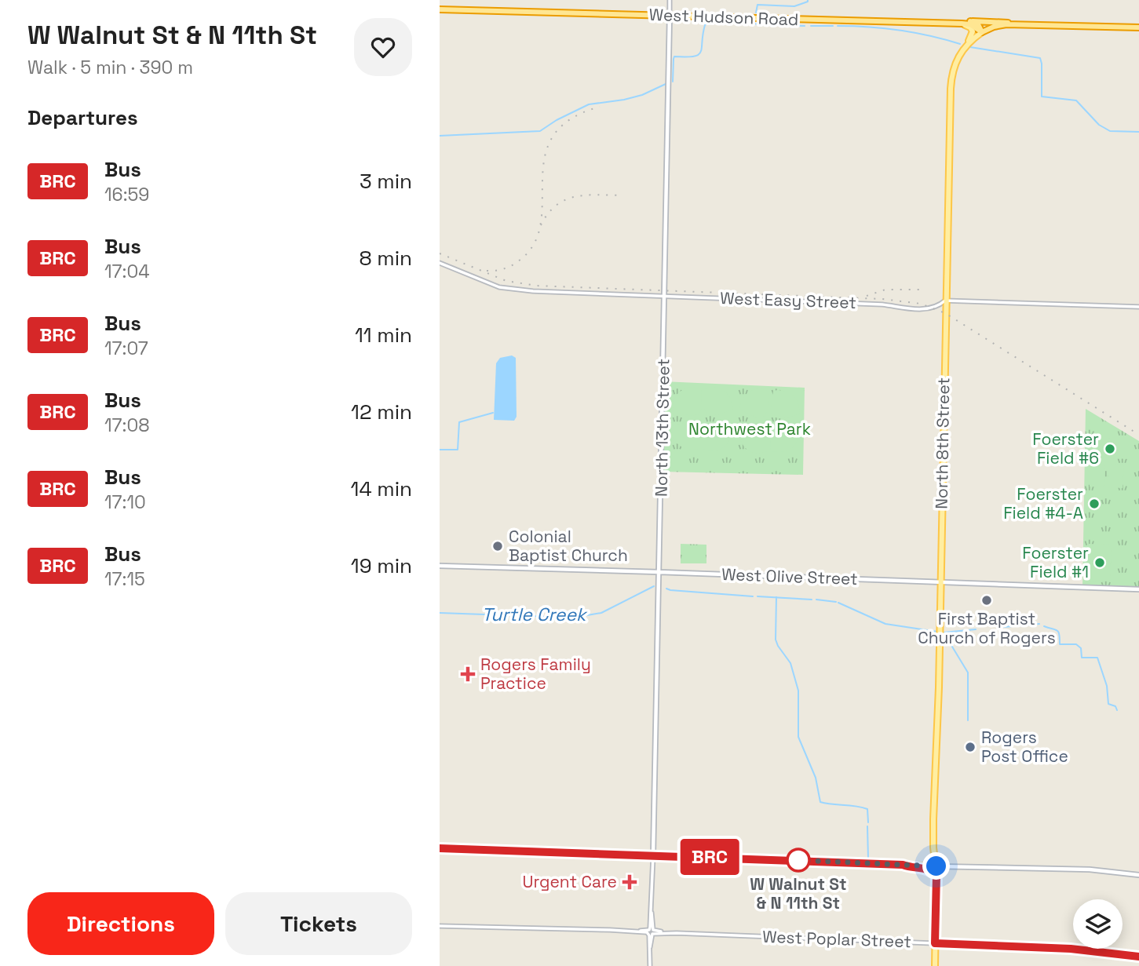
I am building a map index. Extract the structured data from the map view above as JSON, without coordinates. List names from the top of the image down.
{
  "streets": {
    "highway": ["West Hudson Road"],
    "main road": ["North 13th Street", "North 8th Street", "West Olive Street"],
    "street": ["West Easy Street", "West Poplar Street"]
  },
  "crossings": [
    ["West Hudson Road", "North 13th Street"],
    ["West Hudson Road", "North 8th Street"],
    ["West Easy Street", "North 13th Street"],
    ["West Easy Street", "North 8th Street"],
    ["North 13th Street", "West Olive Street"],
    ["North 8th Street", "West Olive Street"],
    ["North 8th Street", "West Poplar Street"]
  ],
  "water": ["Turtle Creek"],
  "parks": ["Northwest Park"],
  "places": {
    "other": [
      "Foerster Field #6",
      "Foerster Field #4-A",
      "Colonial Baptist Church",
      "Foerster Field #1",
      "First Baptist Church of Rogers",
      "Rogers Post Office",
      "W Walnut St & N 11th St"
    ],
    "health": ["Rogers Family Practice", "Urgent Care"]
  },
  "lines": ["bus line BRC"],
  "page": {
    "heading": [
      ["W Walnut St & N 11th St", "Walk · 5 min · 390 m"],
      "Departures"
    ],
    "on_map": "BRC",
    "list": [
      {
        "mark": "BRC",
        "name": "Bus",
        "note": "16:59",
        "value": "3 min"
      },
      {
        "mark": "BRC",
        "name": "Bus",
        "note": "17:04",
        "value": "8 min"
      },
      {
        "mark": "BRC",
        "name": "Bus",
        "note": "17:07",
        "value": "11 min"
      },
      {
        "mark": "BRC",
        "name": "Bus",
        "note": "17:08",
        "value": "12 min"
      },
      {
        "mark": "BRC",
        "name": "Bus",
        "note": "17:10",
        "value": "14 min"
      },
      {
        "mark": "BRC",
        "name": "Bus",
        "note": "17:15",
        "value": "19 min"
      }
    ],
    "buttons": ["Directions", "Tickets"]
  }
}
